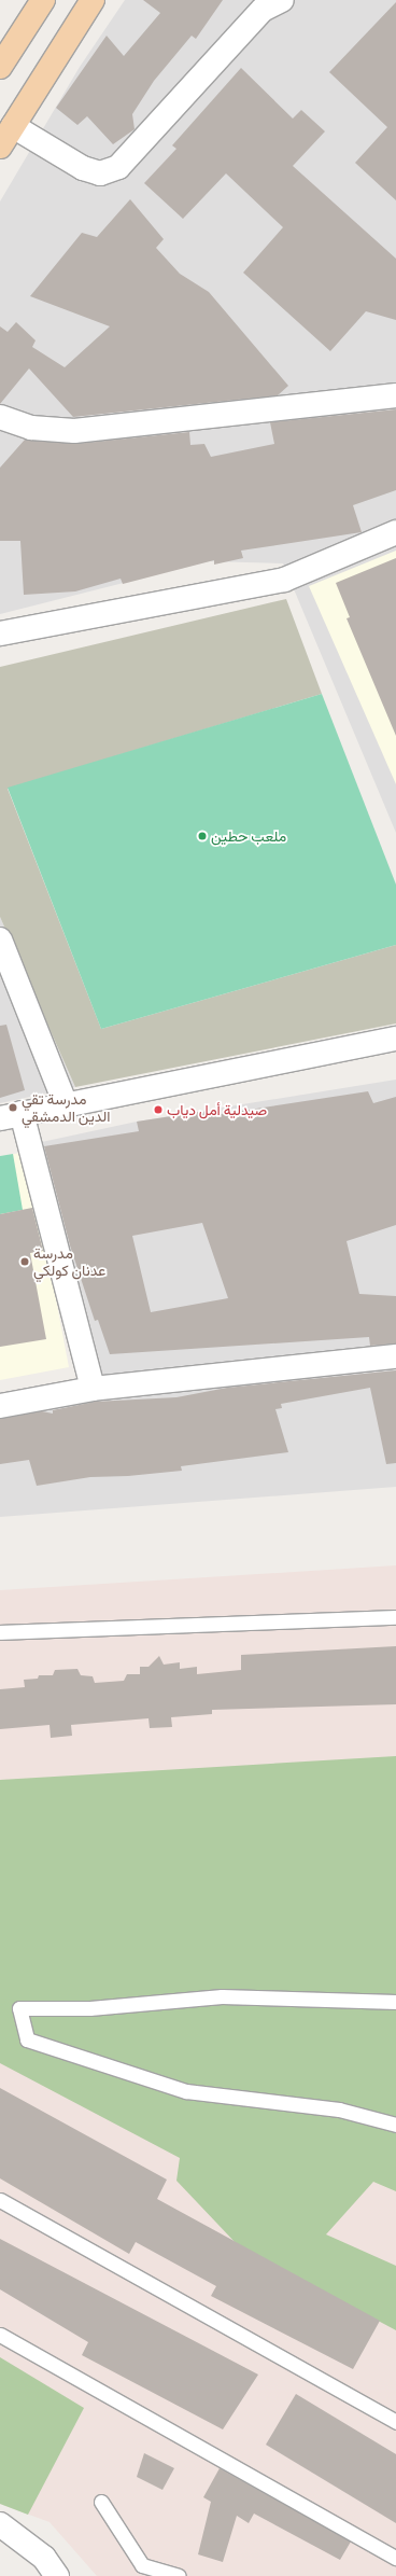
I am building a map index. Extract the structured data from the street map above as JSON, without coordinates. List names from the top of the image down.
{
  "places": [
    "ملعب حطين",
    "مدرسة تقي الدين الدمشقي",
    "صيدلية أمل دياب",
    "مدرسة عدنان كولكي"
  ]
}
